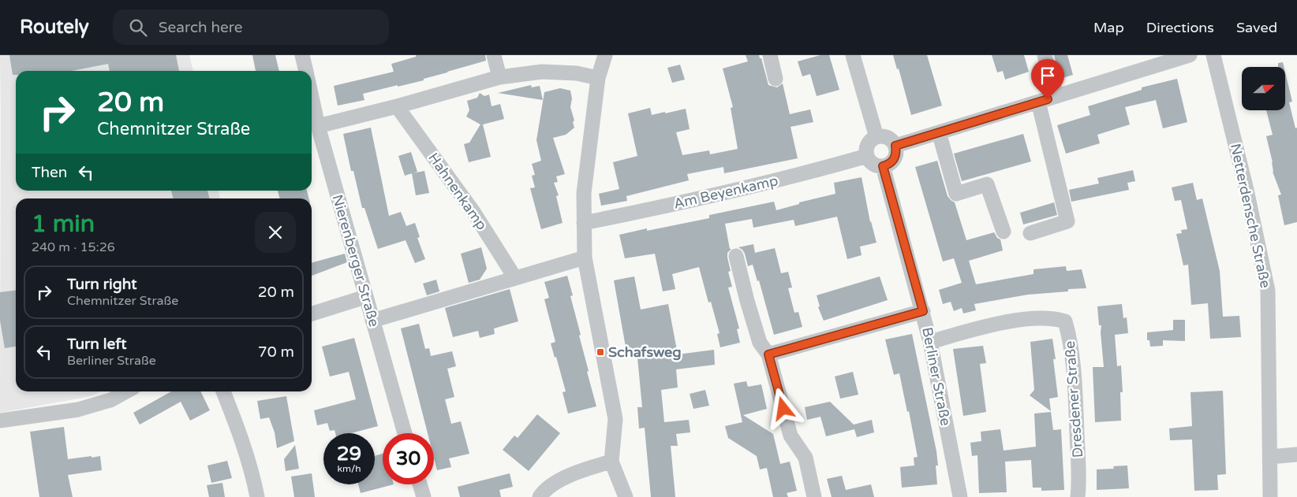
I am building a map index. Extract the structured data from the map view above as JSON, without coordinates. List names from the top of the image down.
{
  "streets": {
    "street": [
      "Hahnenkamp",
      "Am Beyenkamp",
      "Netterdensche Straße",
      "Nierenberger Straße",
      "Berliner Straße",
      "Dresdener Straße"
    ]
  },
  "crossings": [
    ["Am Beyenkamp", "Berliner Straße"],
    ["Berliner Straße", "Dresdener Straße"]
  ],
  "places": {
    "transit": ["Schafsweg"]
  },
  "north": "right",
  "page": {
    "header": "Routely",
    "search": "Search here",
    "nav": ["Map", "Directions", "Saved"],
    "turn": ["20 m", "Chemnitzer Straße"],
    "then": "Then",
    "heading": ["1 min", "240 m · 15:26"],
    "list": [
      {
        "name": "Turn right",
        "note": "Chemnitzer Straße",
        "value": "20 m"
      },
      {
        "name": "Turn left",
        "note": "Berliner Straße",
        "value": "70 m"
      }
    ],
    "speed": "29 km/h",
    "limit": "30"
  }
}
